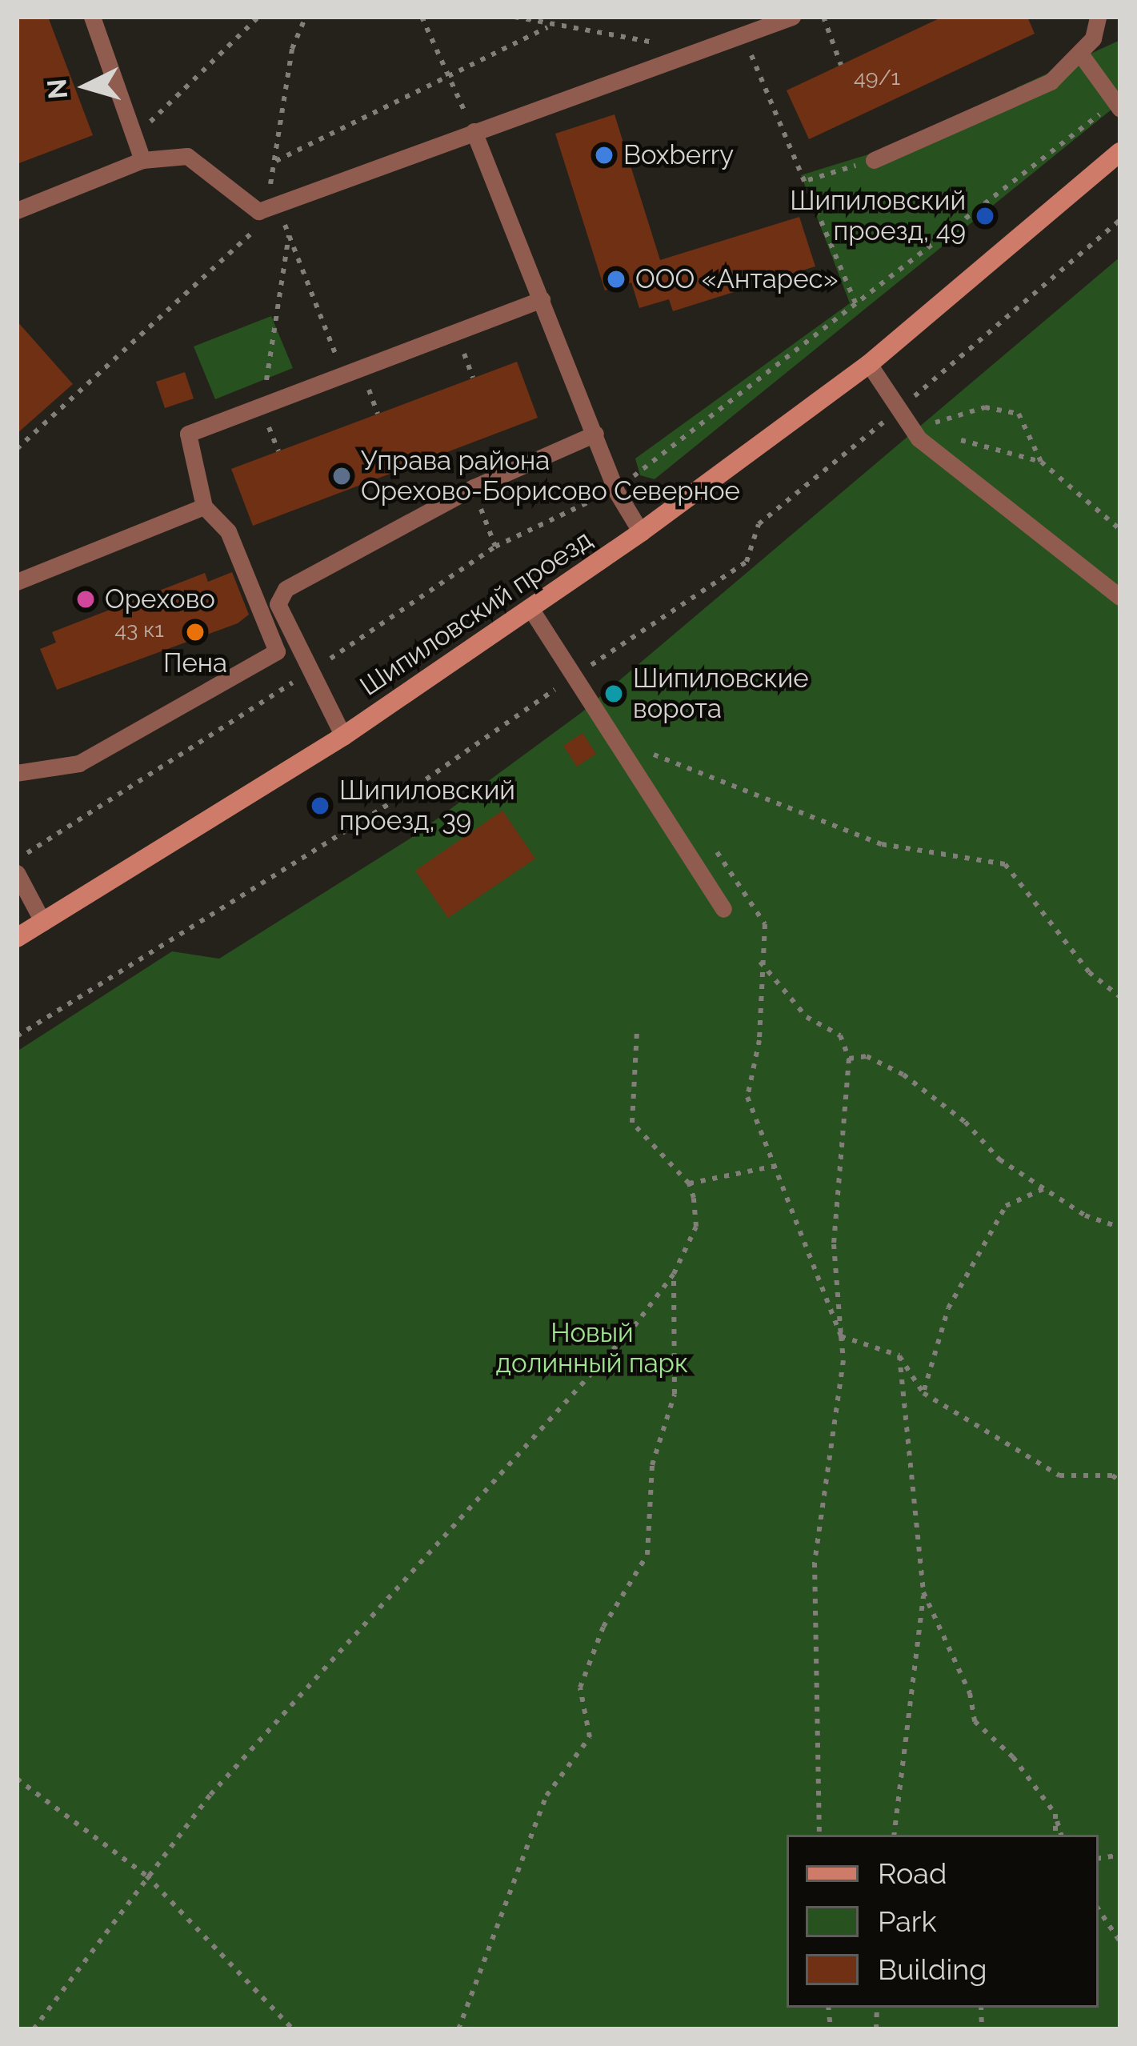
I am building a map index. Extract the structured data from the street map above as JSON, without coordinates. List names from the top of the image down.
{
  "streets": {
    "main road": ["Шипиловский проезд"]
  },
  "parks": ["Новый долинный парк"],
  "places": [
    "Boxberry",
    "Шипиловский проезд, 49",
    "ООО «Антарес»",
    "Управа района Орехово-Борисово Северное",
    "Орехово",
    "Пена",
    "Шипиловские ворота",
    "Шипиловский проезд, 39"
  ],
  "house_numbers": ["49/1", "43 к1"],
  "legend": ["Road", "Park", "Building"],
  "north": "left"
}
